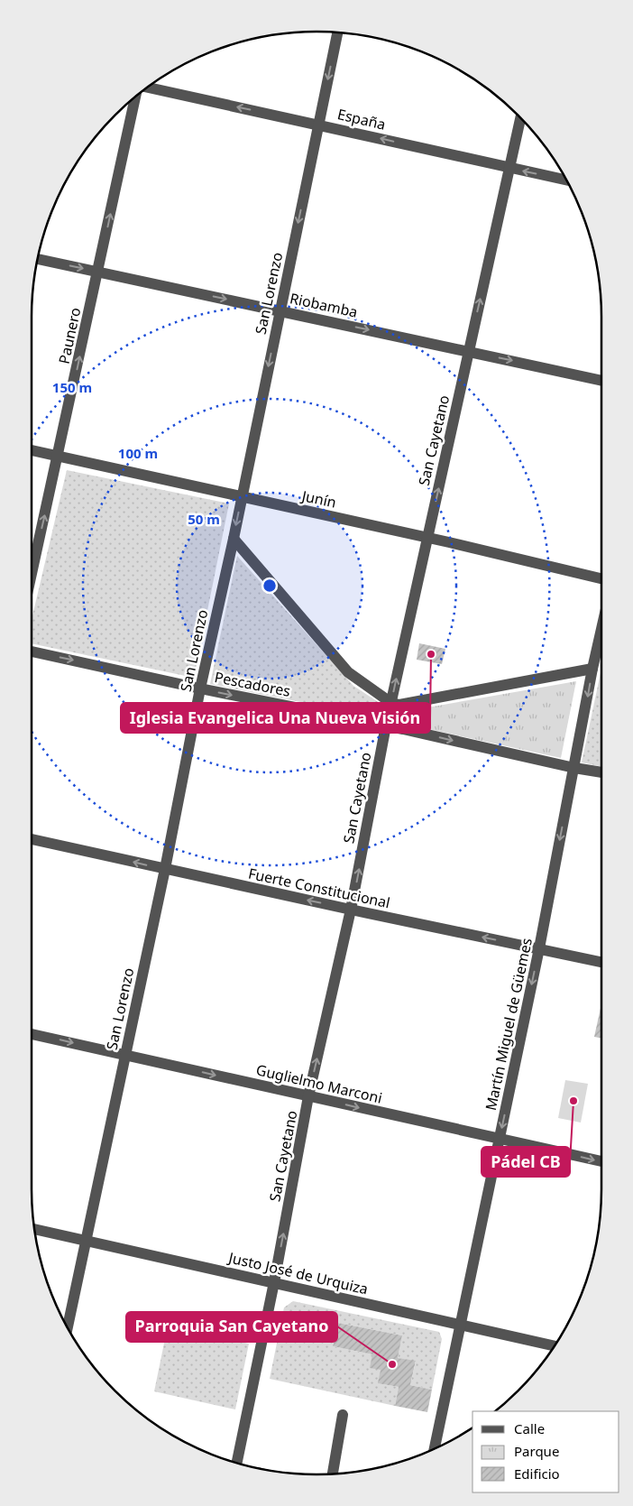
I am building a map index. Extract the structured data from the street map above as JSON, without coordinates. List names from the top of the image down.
{
  "streets": {
    "street": [
      "España",
      "San Lorenzo",
      "Riobamba",
      "Paunero",
      "San Cayetano",
      "Junín",
      "Pescadores",
      "Fuerte Constitucional",
      "Martín Miguel de Güemes",
      "Guglielmo Marconi",
      "Justo José de Urquiza"
    ]
  },
  "crossings": [
    ["España", "San Lorenzo"],
    ["España", "San Cayetano"],
    ["San Lorenzo", "Riobamba"],
    ["San Lorenzo", "Junín"],
    ["San Lorenzo", "Pescadores"],
    ["San Lorenzo", "Fuerte Constitucional"],
    ["San Lorenzo", "Guglielmo Marconi"],
    ["San Lorenzo", "Justo José de Urquiza"],
    ["Riobamba", "Paunero"],
    ["Riobamba", "San Cayetano"],
    ["Paunero", "Junín"],
    ["San Cayetano", "Junín"],
    ["San Cayetano", "Pescadores"],
    ["San Cayetano", "Fuerte Constitucional"],
    ["San Cayetano", "Guglielmo Marconi"],
    ["San Cayetano", "Justo José de Urquiza"],
    ["Pescadores", "Martín Miguel de Güemes"],
    ["Fuerte Constitucional", "Martín Miguel de Güemes"],
    ["Martín Miguel de Güemes", "Guglielmo Marconi"],
    ["Martín Miguel de Güemes", "Justo José de Urquiza"]
  ],
  "one_way": [
    "España",
    "San Lorenzo",
    "Riobamba",
    "Paunero",
    "San Cayetano",
    "Fuerte Constitucional",
    "Martín Miguel de Güemes",
    "Guglielmo Marconi"
  ],
  "places": ["Iglesia Evangelica Una Nueva Visión", "Pádel CB", "Parroquia San Cayetano"],
  "legend": ["Calle", "Parque", "Edificio"],
  "rings": ["150 m", "100 m", "50 m"]
}
